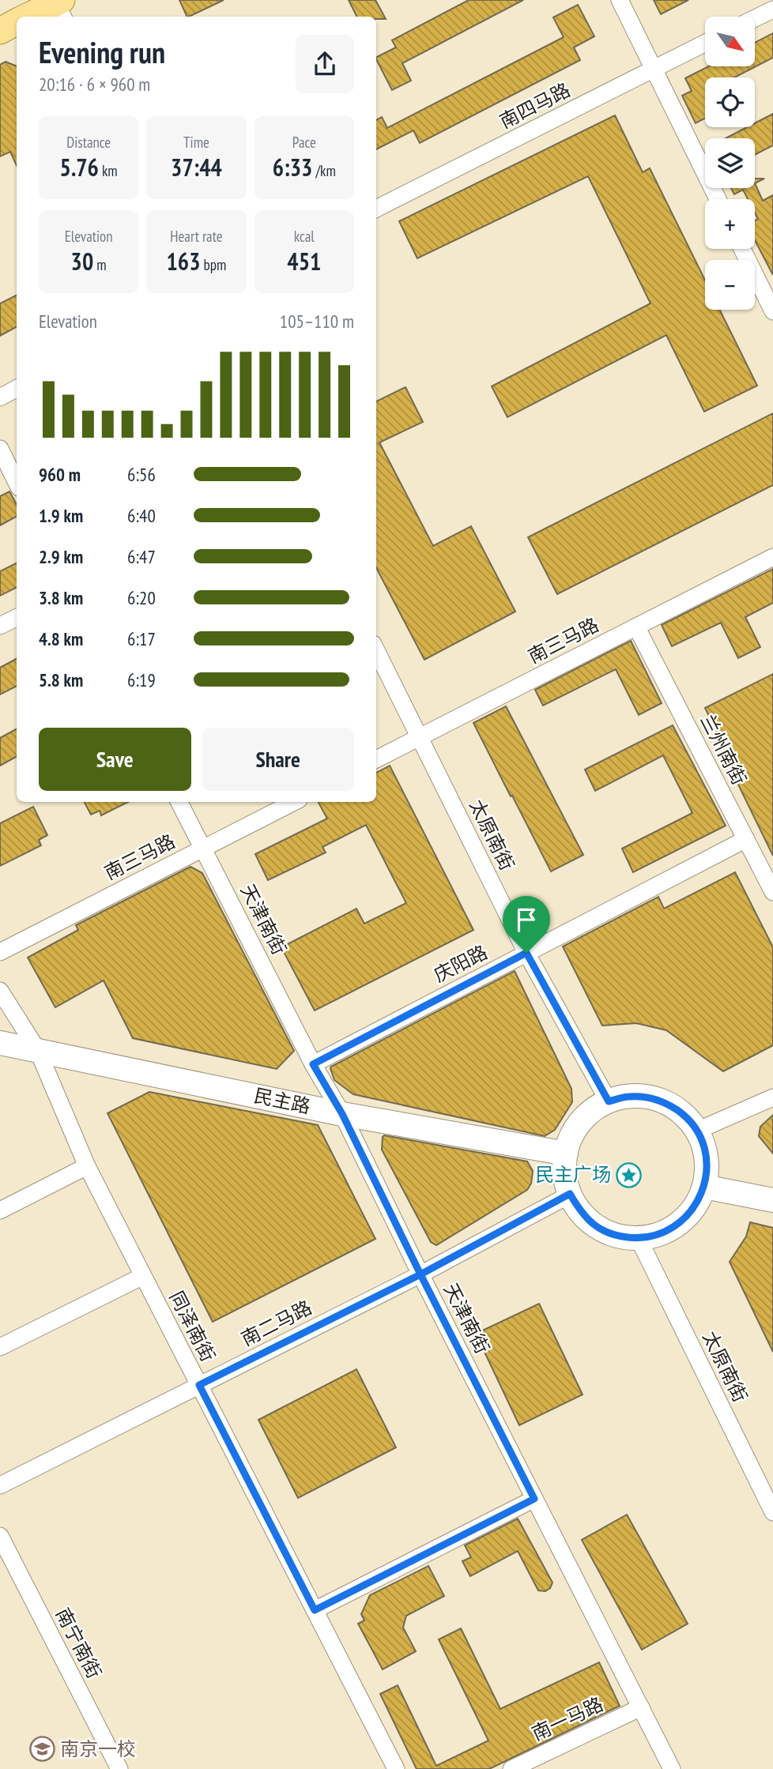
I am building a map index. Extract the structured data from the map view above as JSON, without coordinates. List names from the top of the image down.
{
  "streets": {
    "street": [
      "南四马路",
      "南三马路",
      "兰州南街",
      "太原南街",
      "天津南街",
      "庆阳路",
      "民主路",
      "南二马路",
      "同泽南街",
      "南宁南街",
      "南一马路"
    ]
  },
  "crossings": [
    ["南三马路", "兰州南街"],
    ["南三马路", "太原南街"],
    ["南三马路", "天津南街"],
    ["兰州南街", "庆阳路"],
    ["太原南街", "庆阳路"],
    ["太原南街", "民主路"],
    ["太原南街", "南二马路"],
    ["天津南街", "庆阳路"],
    ["天津南街", "民主路"],
    ["天津南街", "南二马路"],
    ["天津南街", "南一马路"],
    ["民主路", "南二马路"],
    ["民主路", "同泽南街"],
    ["南二马路", "同泽南街"]
  ],
  "places": {
    "place": ["民主广场"],
    "school or university": ["南京一校"]
  },
  "north": "bottom right",
  "page": {
    "map_buttons": ["+", "−"],
    "heading": ["Evening run", "20:16 · 6 × 960 m"],
    "stats": [
      ["Distance", "5.76 km"],
      ["Time", "37:44"],
      ["Pace", "6:33 /km"],
      ["Elevation", "30 m"],
      ["Heart rate", "163 bpm"],
      ["kcal", "451"]
    ],
    "chart": ["Elevation", "105–110 m"],
    "list": [
      {
        "name": "960 m",
        "note": "6:56"
      },
      {
        "name": "1.9 km",
        "note": "6:40"
      },
      {
        "name": "2.9 km",
        "note": "6:47"
      },
      {
        "name": "3.8 km",
        "note": "6:20"
      },
      {
        "name": "4.8 km",
        "note": "6:17"
      },
      {
        "name": "5.8 km",
        "note": "6:19"
      }
    ],
    "buttons": ["Save", "Share"]
  }
}
